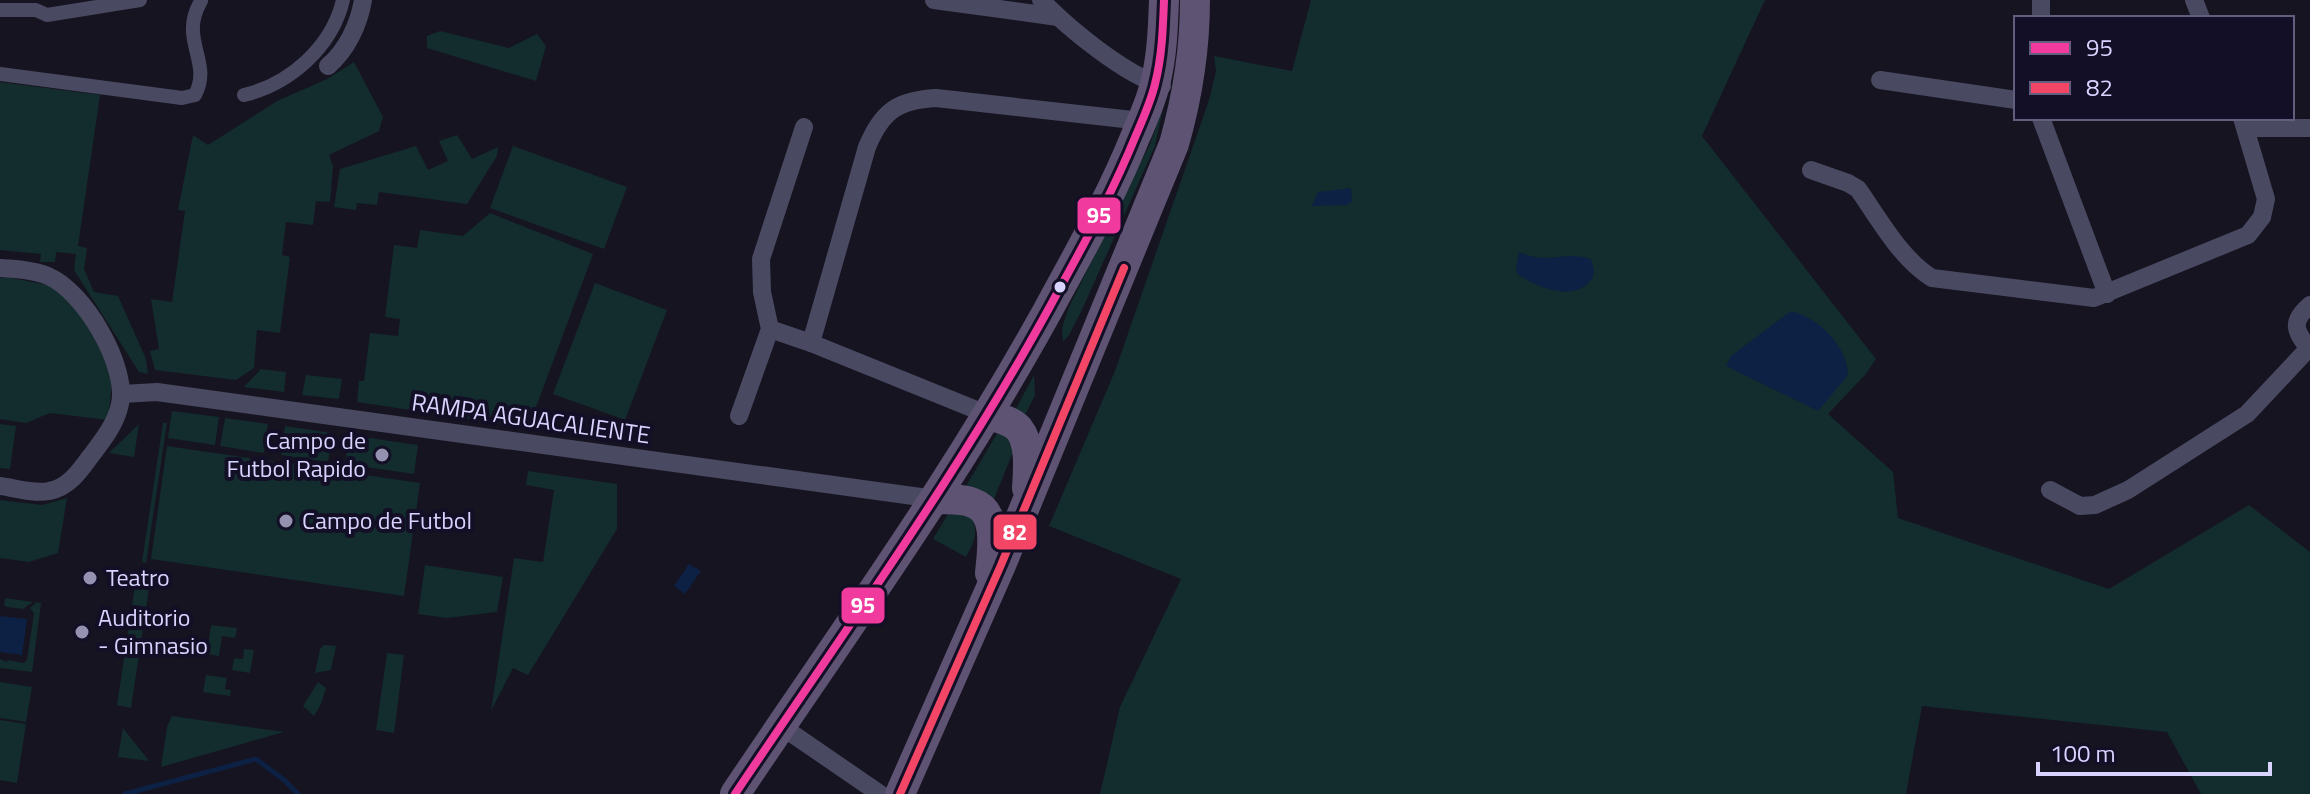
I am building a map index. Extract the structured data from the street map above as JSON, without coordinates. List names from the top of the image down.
{
  "streets": {
    "street": ["RAMPA AGUACALIENTE"]
  },
  "places": [
    "Campo de Futbol Rapido",
    "Campo de Futbol",
    "Teatro",
    "Auditorio - Gimnasio"
  ],
  "lines": ["transit line 95", "transit line 82"],
  "legend": ["95", "82"],
  "scale_bar": "100 m"
}
